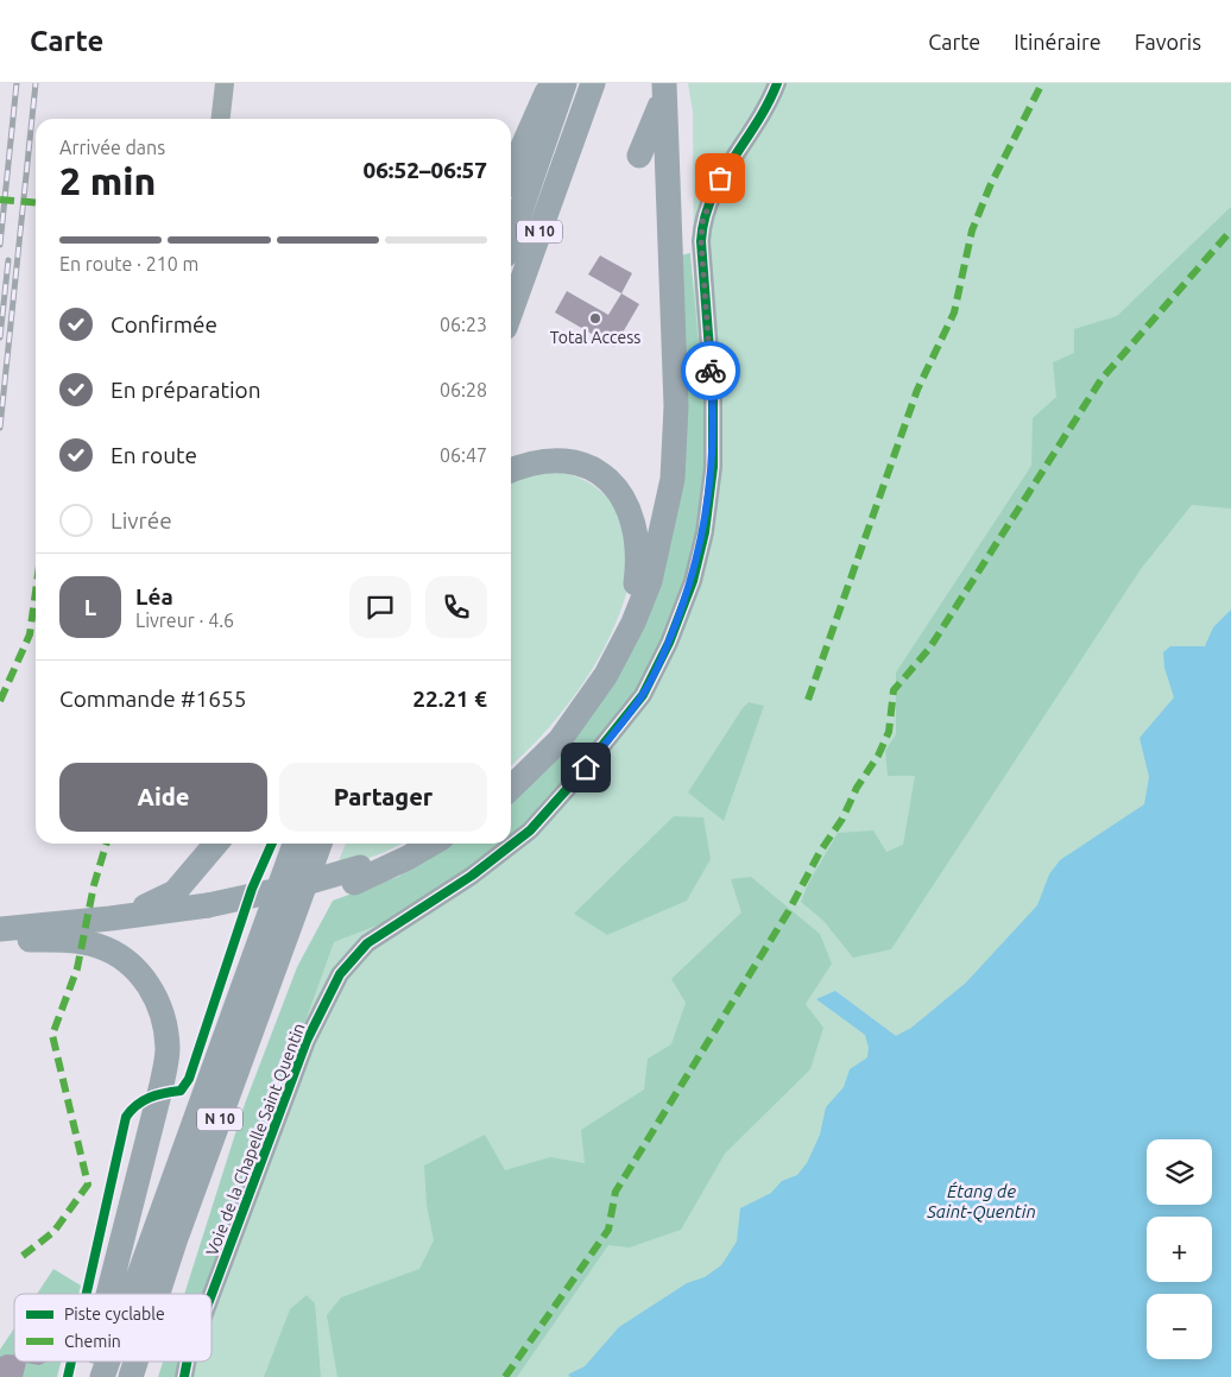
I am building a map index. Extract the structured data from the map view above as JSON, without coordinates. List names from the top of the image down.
{
  "streets": {
    "main road": ["N 10"],
    "street": ["Voie de la Chapelle Saint Quentin"]
  },
  "water": ["Étang de Saint-Quentin"],
  "places": ["Total Access"],
  "legend": ["Piste cyclable", "Chemin"],
  "page": {
    "header": "Carte",
    "nav": ["Carte", "Itinéraire", "Favoris"],
    "heading": ["2 min", "Arrivée dans", "06:52–06:57"],
    "panel": [
      "Léa",
      "Livreur · 4.6",
      "Commande #1655",
      "22.21 €"
    ],
    "bar": "En route · 210 m",
    "list": [
      ["Confirmée", "06:23"],
      ["En préparation", "06:28"],
      ["En route", "06:47"],
      "Livrée"
    ],
    "round": "L",
    "buttons": ["Aide", "Partager"],
    "map_buttons": ["+", "−"]
  }
}
